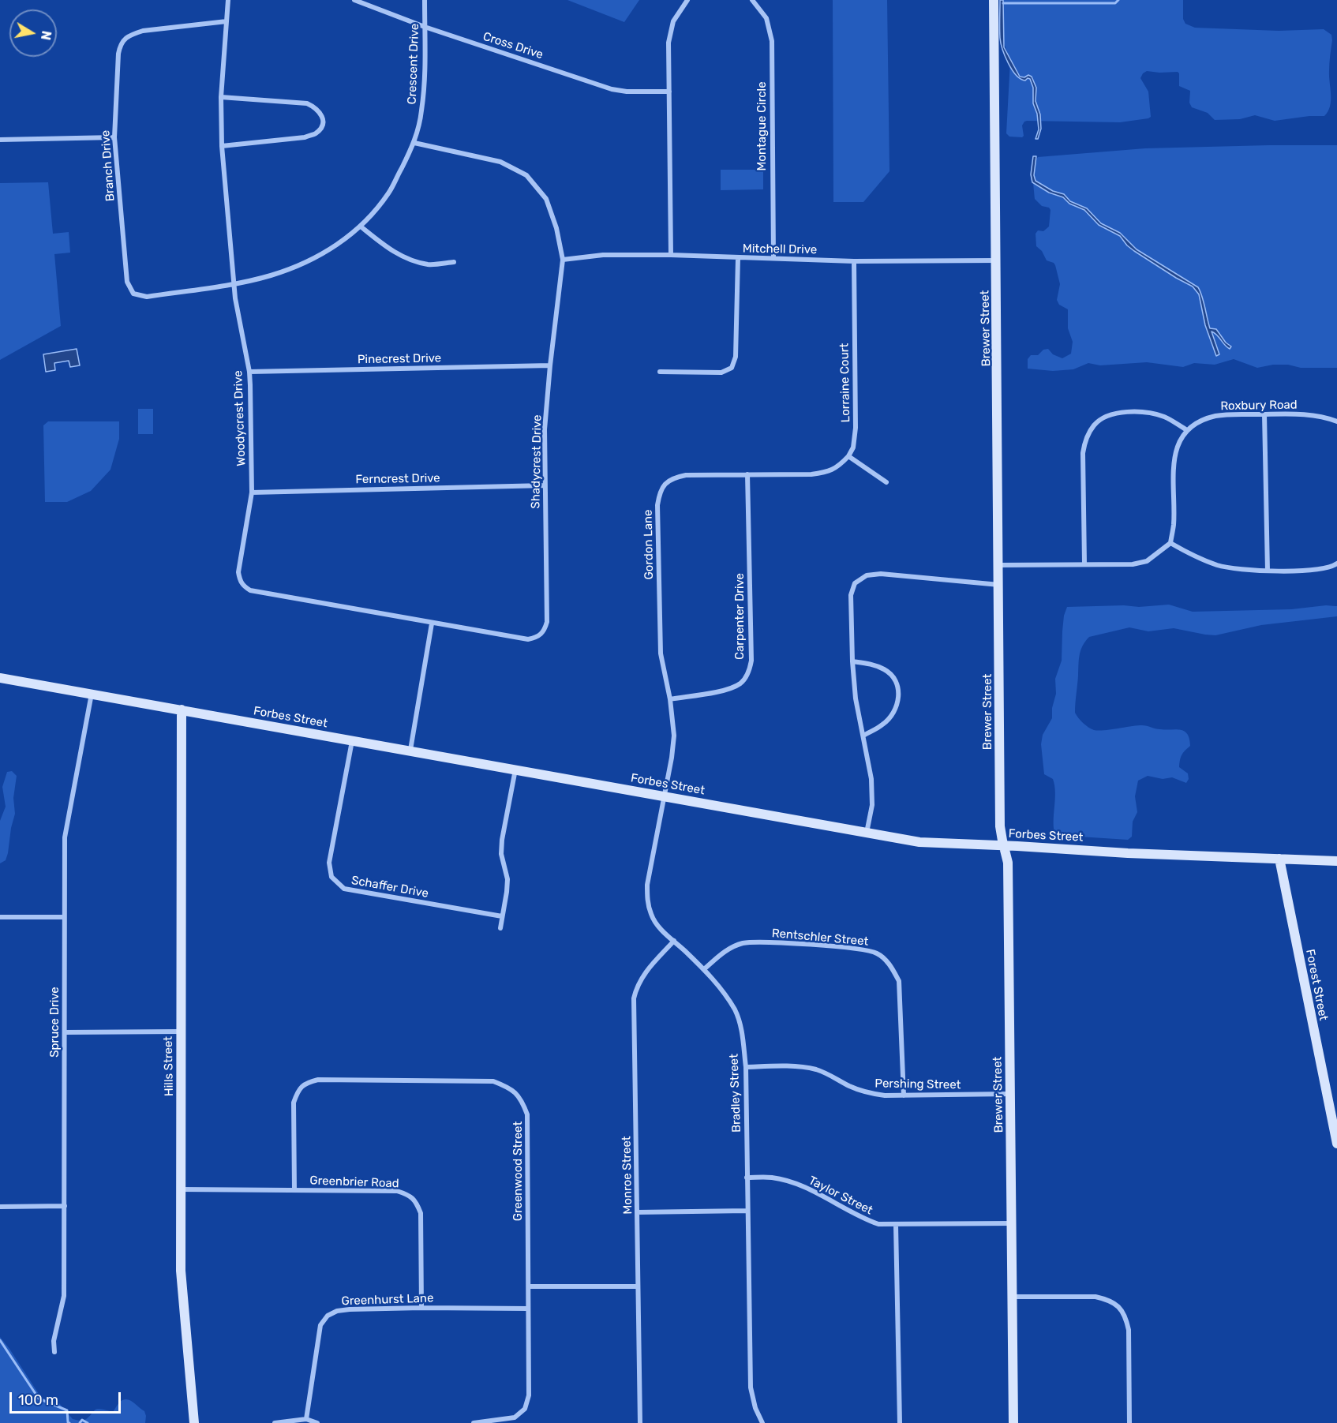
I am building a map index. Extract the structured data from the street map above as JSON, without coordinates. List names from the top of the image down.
{
  "streets": {
    "main road": [
      "Brewer Street",
      "Forbes Street",
      "Forest Street",
      "Hills Street"
    ],
    "street": [
      "Cross Drive",
      "Crescent Drive",
      "Montague Circle",
      "Branch Drive",
      "Mitchell Drive",
      "Pinecrest Drive",
      "Lorraine Court",
      "Roxbury Road",
      "Woodycrest Drive",
      "Shadycrest Drive",
      "Ferncrest Drive",
      "Gordon Lane",
      "Carpenter Drive",
      "Schaffer Drive",
      "Rentschler Street",
      "Spruce Drive",
      "Pershing Street",
      "Bradley Street",
      "Greenwood Street",
      "Monroe Street",
      "Greenbrier Road",
      "Taylor Street",
      "Greenhurst Lane"
    ]
  },
  "crossings": [
    ["Cross Drive", "Crescent Drive"],
    ["Crescent Drive", "Branch Drive"],
    ["Crescent Drive", "Woodycrest Drive"],
    ["Crescent Drive", "Shadycrest Drive"],
    ["Montague Circle", "Mitchell Drive"],
    ["Branch Drive", "Woodycrest Drive"],
    ["Mitchell Drive", "Brewer Street"],
    ["Mitchell Drive", "Lorraine Court"],
    ["Mitchell Drive", "Shadycrest Drive"],
    ["Brewer Street", "Forbes Street"],
    ["Brewer Street", "Pershing Street"],
    ["Brewer Street", "Taylor Street"],
    ["Pinecrest Drive", "Woodycrest Drive"],
    ["Pinecrest Drive", "Shadycrest Drive"],
    ["Lorraine Court", "Gordon Lane"],
    ["Woodycrest Drive", "Shadycrest Drive"],
    ["Woodycrest Drive", "Ferncrest Drive"],
    ["Shadycrest Drive", "Ferncrest Drive"],
    ["Gordon Lane", "Carpenter Drive"],
    ["Gordon Lane", "Forbes Street"],
    ["Gordon Lane", "Bradley Street"],
    ["Forbes Street", "Schaffer Drive"],
    ["Forbes Street", "Forest Street"],
    ["Forbes Street", "Spruce Drive"],
    ["Forbes Street", "Hills Street"],
    ["Forbes Street", "Bradley Street"],
    ["Rentschler Street", "Pershing Street"],
    ["Rentschler Street", "Bradley Street"],
    ["Hills Street", "Greenbrier Road"],
    ["Pershing Street", "Bradley Street"],
    ["Bradley Street", "Monroe Street"],
    ["Bradley Street", "Taylor Street"],
    ["Greenwood Street", "Greenbrier Road"],
    ["Greenwood Street", "Greenhurst Lane"],
    ["Greenbrier Road", "Greenhurst Lane"]
  ],
  "scale_bar": "100 m",
  "north": "right"
}
